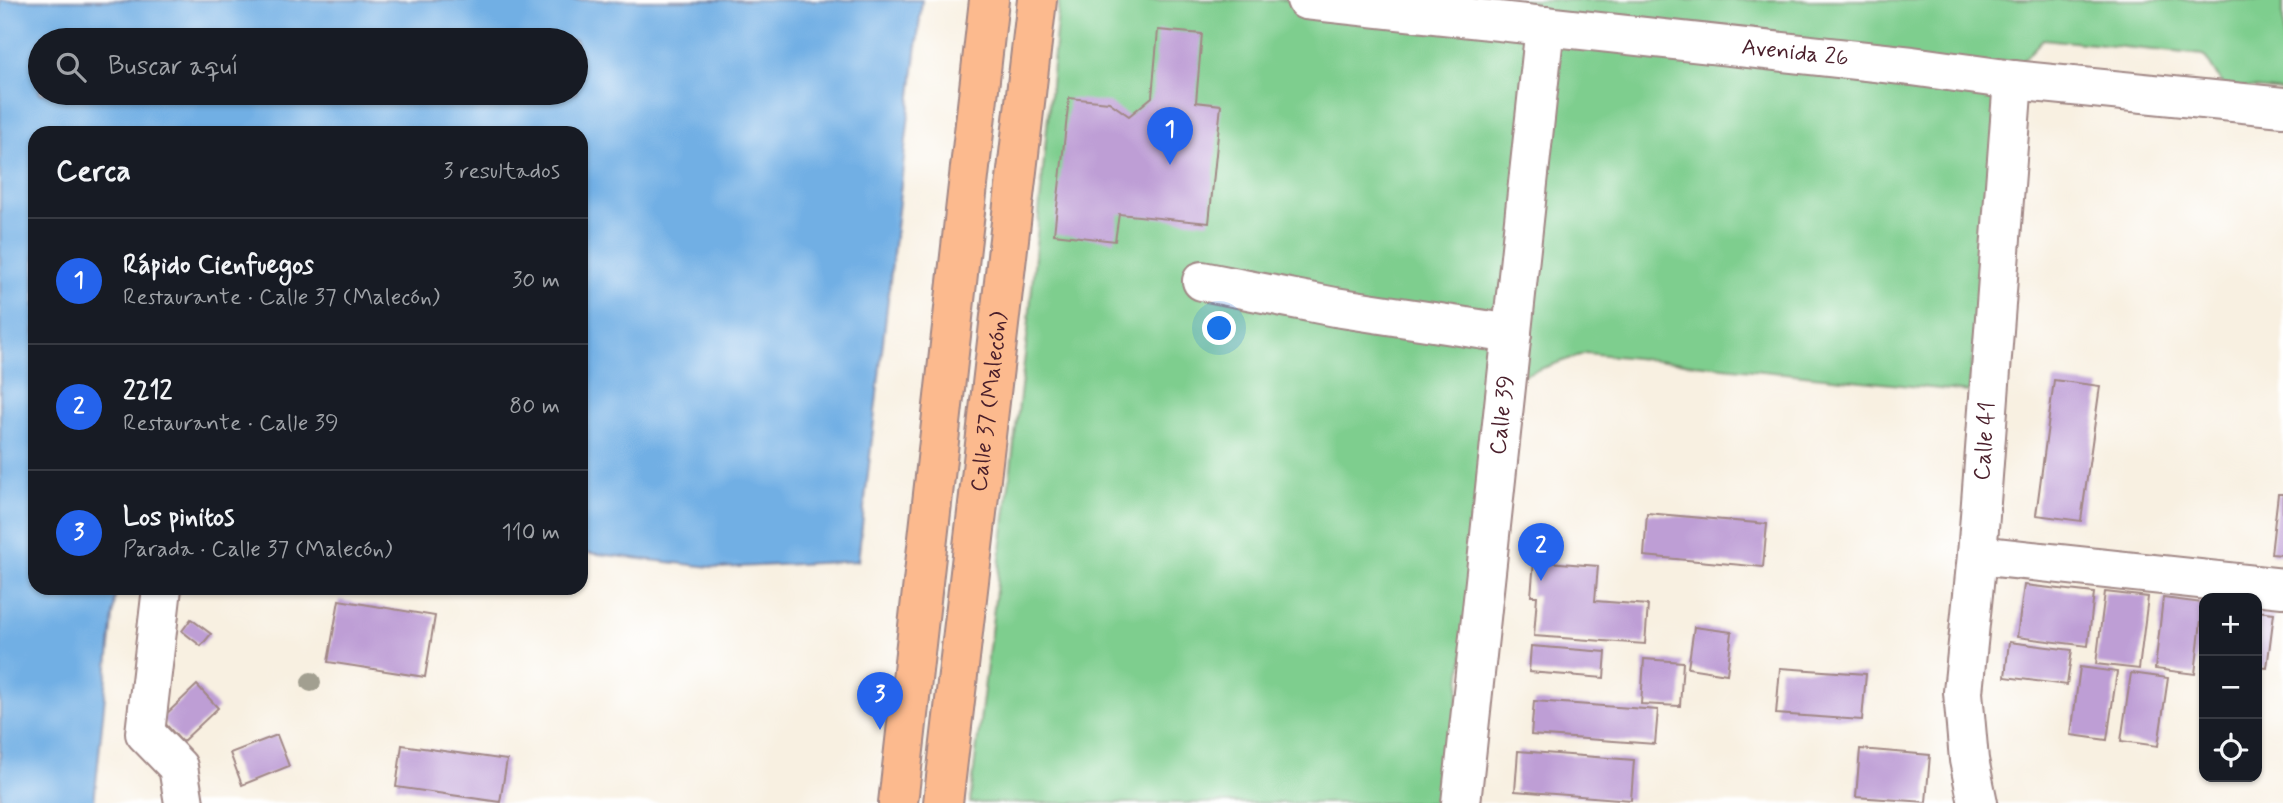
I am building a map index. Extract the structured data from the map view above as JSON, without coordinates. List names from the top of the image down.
{
  "streets": {
    "main road": ["Calle 37 (Malecón)"],
    "street": ["Avenida 26", "Calle 39", "Calle 41"]
  },
  "crossings": [
    ["Avenida 26", "Calle 39"],
    ["Avenida 26", "Calle 41"]
  ],
  "page": {
    "search": "Buscar aquí",
    "pins": ["1", "2", "3"],
    "heading": ["Cerca", "3 resultados"],
    "list": [
      {
        "mark": "1",
        "name": "Rápido Cienfuegos",
        "note": "Restaurante · Calle 37 (Malecón)",
        "value": "30 m"
      },
      {
        "mark": "2",
        "name": "2212",
        "note": "Restaurante · Calle 39",
        "value": "80 m"
      },
      {
        "mark": "3",
        "name": "Los pinitos",
        "note": "Parada · Calle 37 (Malecón)",
        "value": "110 m"
      }
    ],
    "map_buttons": ["+", "−"]
  }
}
